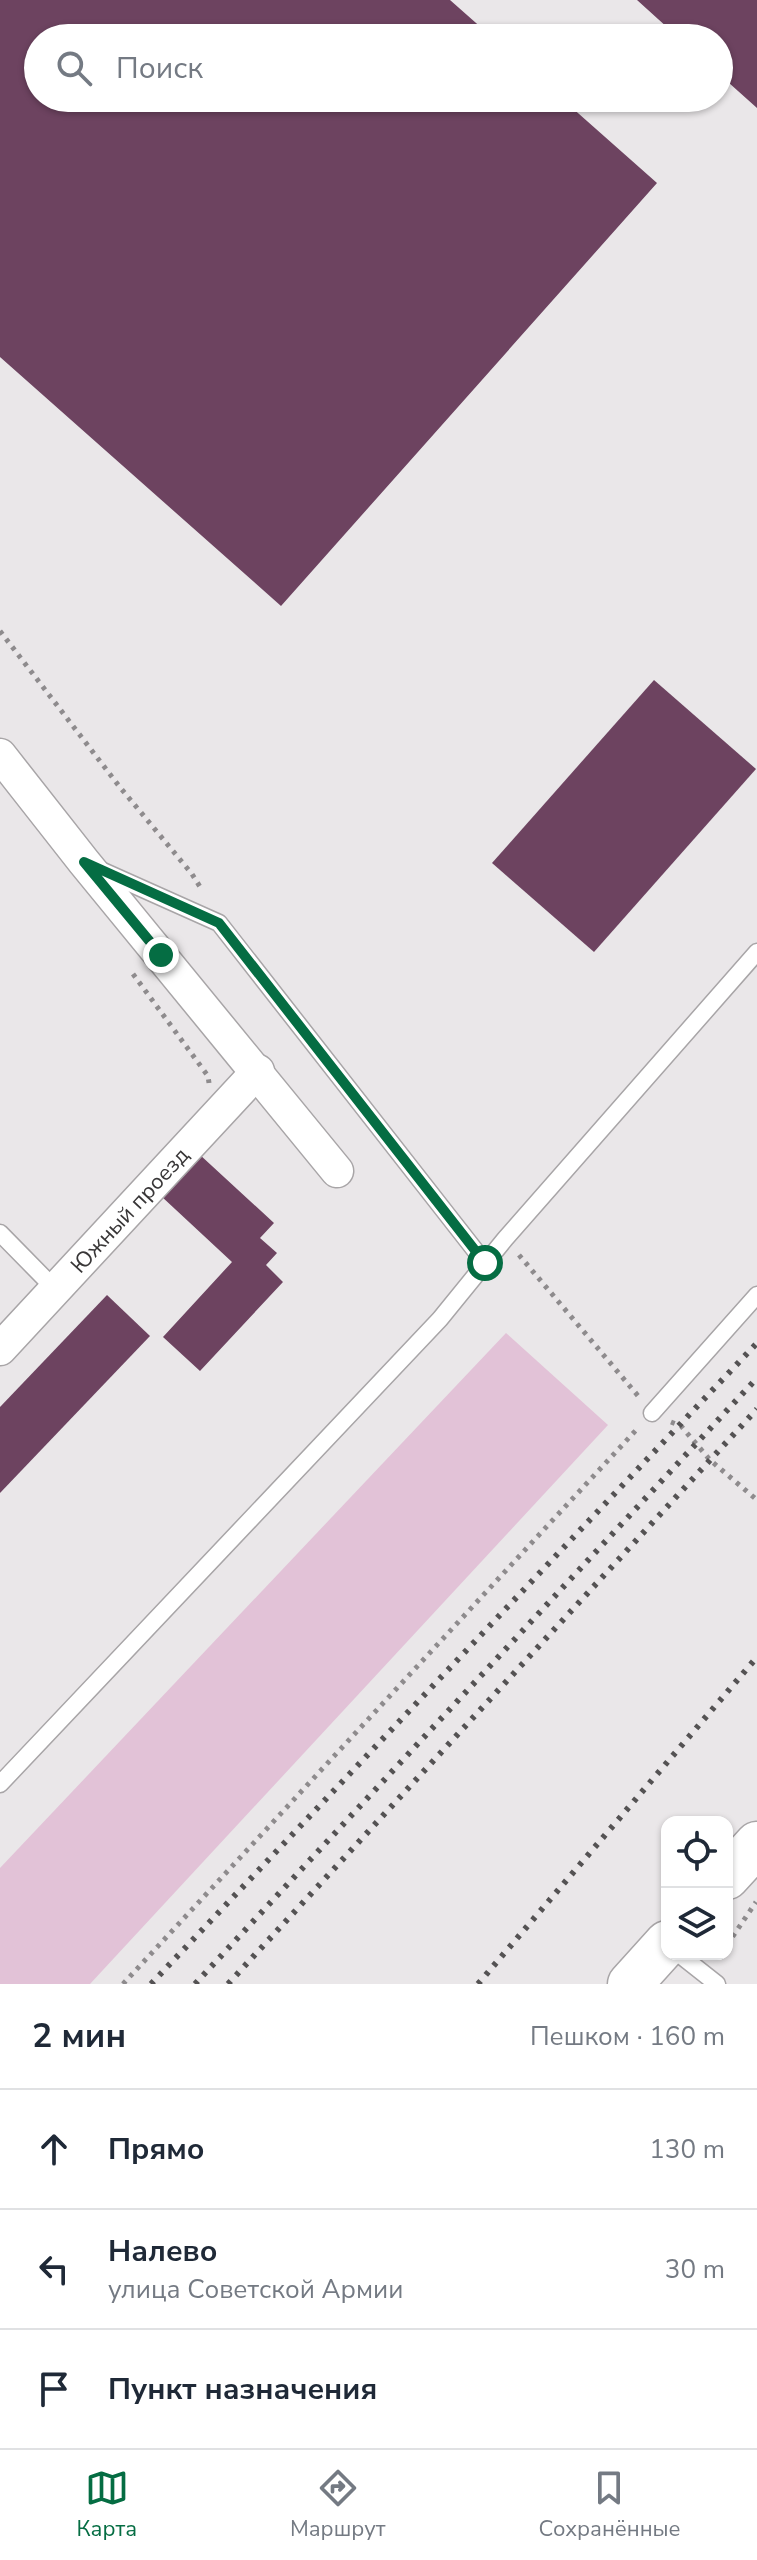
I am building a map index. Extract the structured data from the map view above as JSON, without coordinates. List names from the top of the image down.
{
  "streets": {
    "street": ["Южный проезд"]
  },
  "page": {
    "search": "Поиск",
    "heading": ["2 мин", "Пешком · 160 m"],
    "list": [
      ["Прямо", "130 m"],
      ["Налево", "улица Советской Армии", "30 m"],
      "Пункт назначения"
    ],
    "nav": ["Карта", "Маршрут", "Сохранённые"]
  }
}
